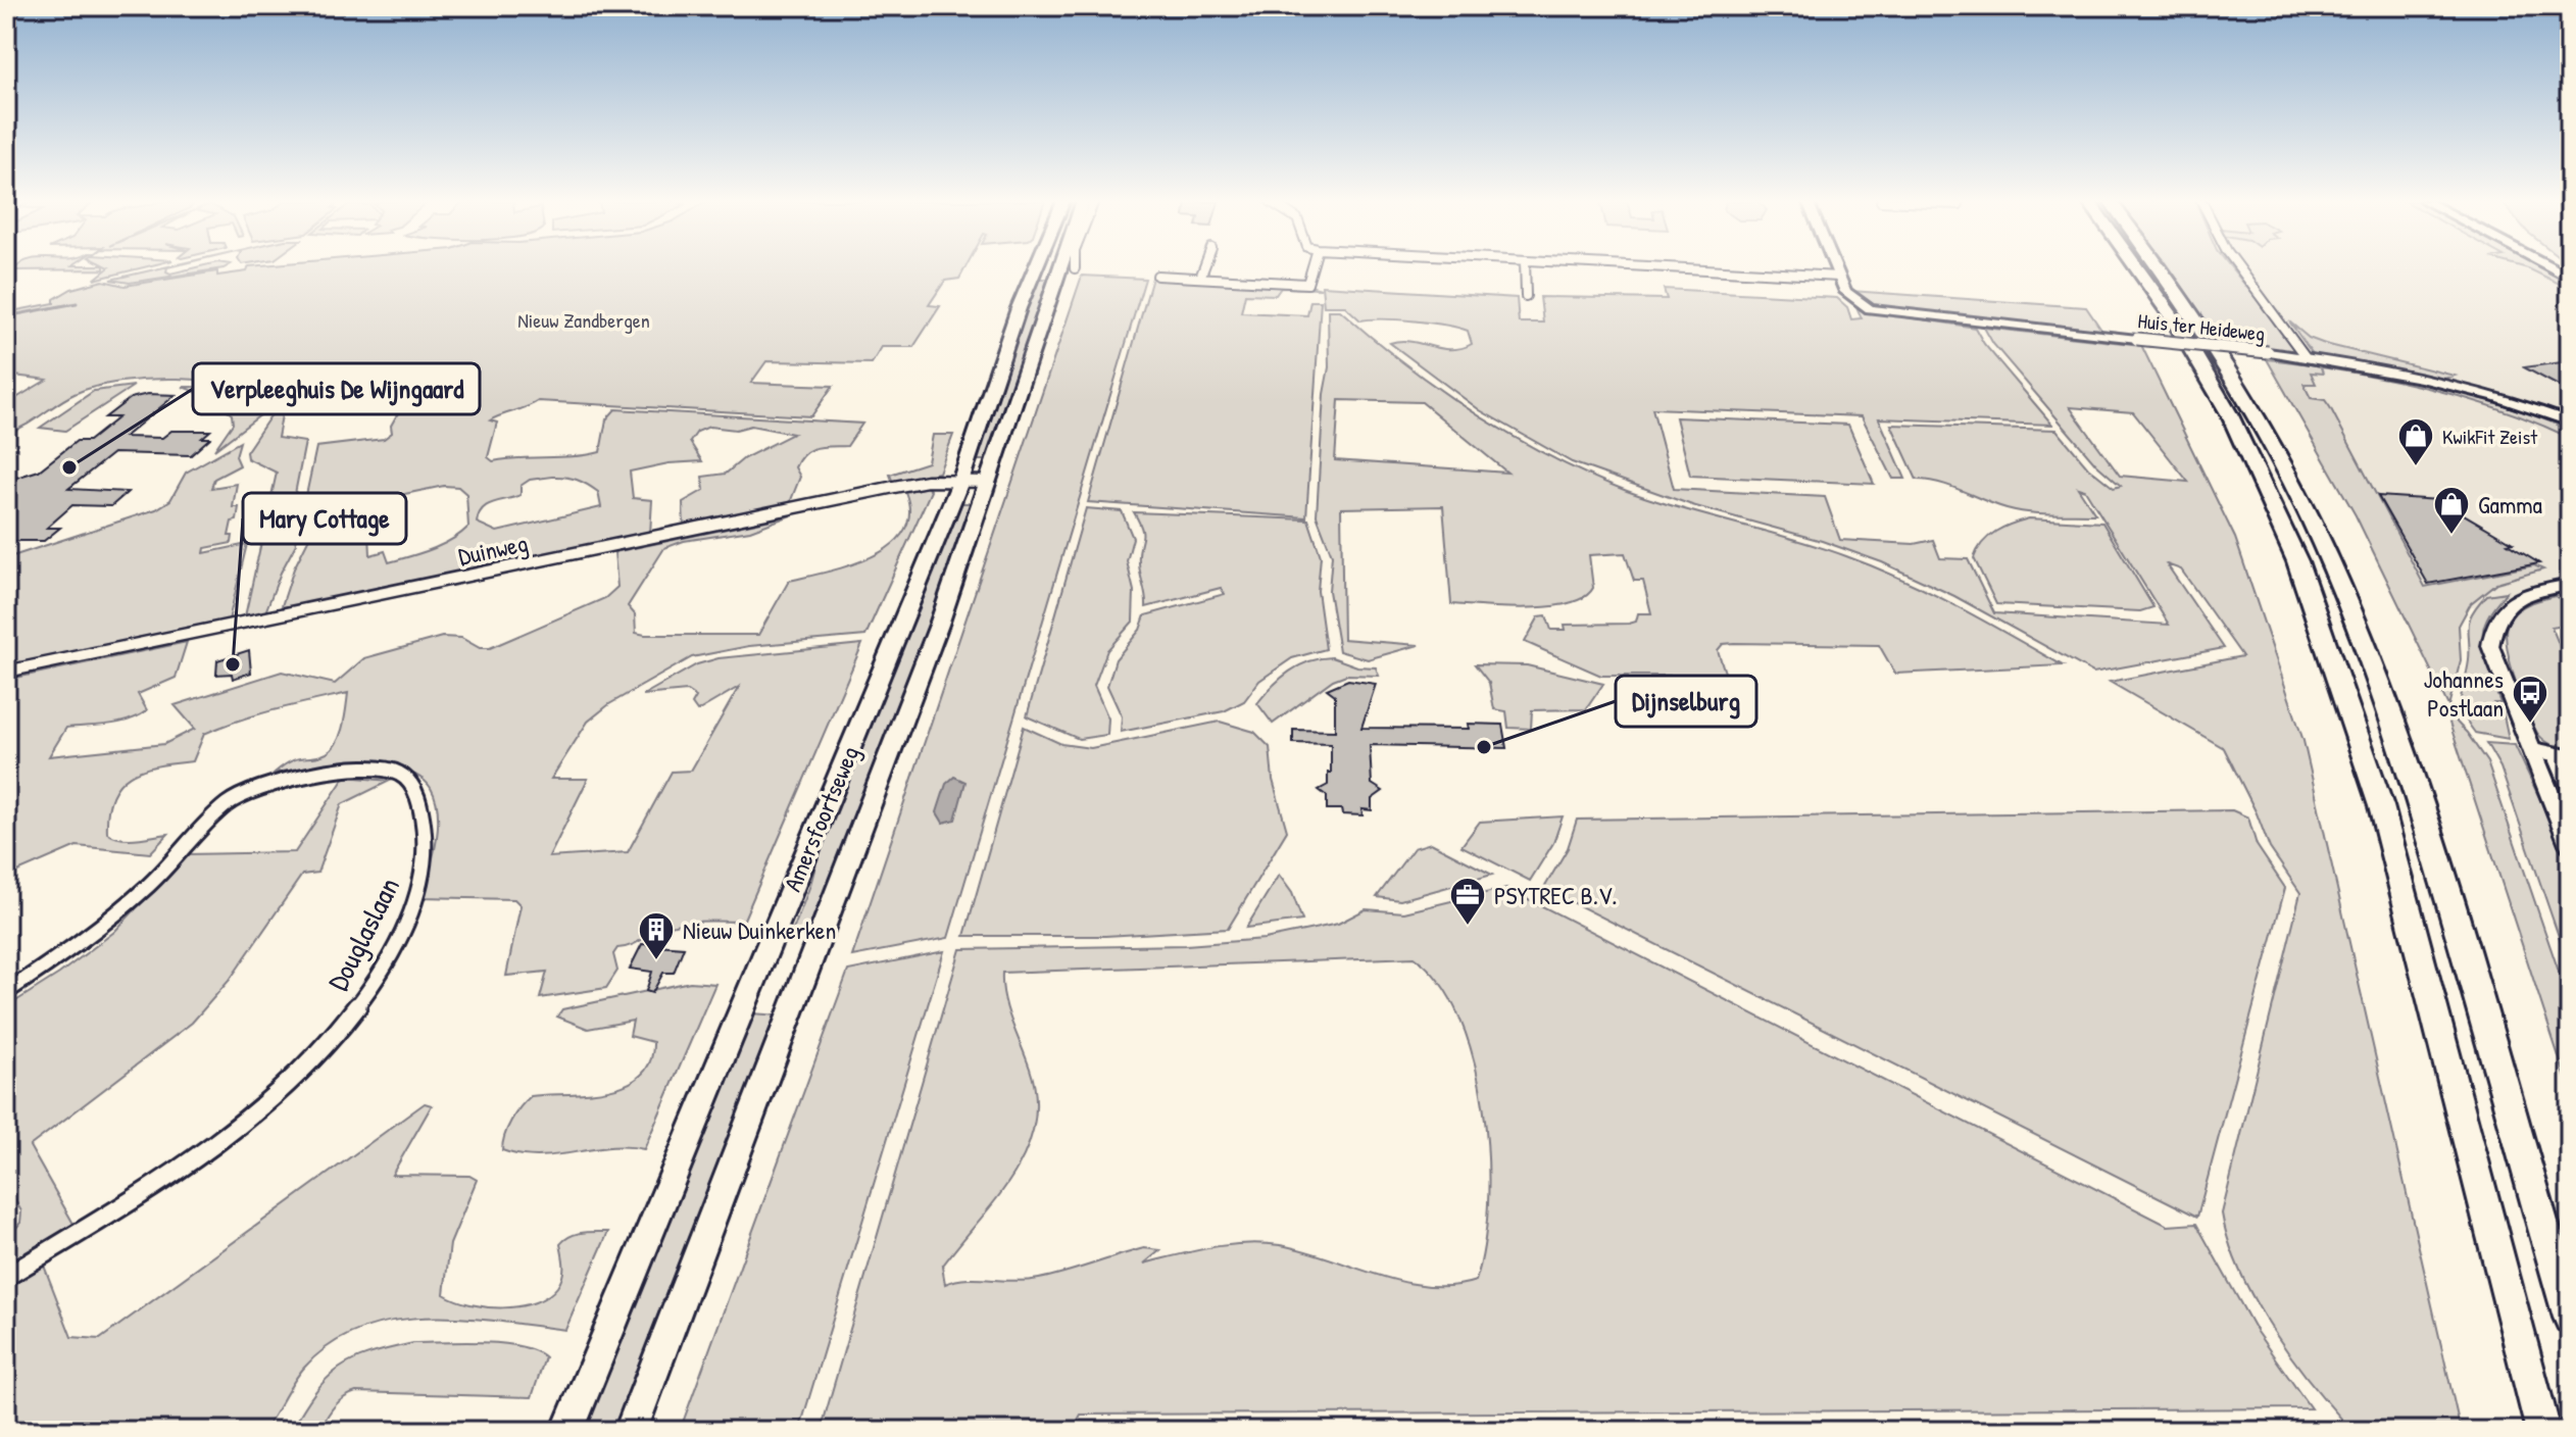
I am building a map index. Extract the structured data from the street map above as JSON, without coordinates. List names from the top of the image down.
{
  "streets": {
    "main road": ["Amersfoortseweg"],
    "street": ["Huis ter Heideweg", "Duinweg", "Douglaslaan"]
  },
  "crossings": [
    ["Duinweg", "Amersfoortseweg"]
  ],
  "parks": ["Nieuw Zandbergen"],
  "places": {
    "shop": ["KwikFit Zeist", "Gamma"],
    "other": ["Verpleeghuis De Wijngaard", "Mary Cottage", "Dijnselburg"],
    "bus stop": ["Johannes Postlaan"],
    "office": ["PSYTREC B.V."],
    "building": ["Nieuw Duinkerken"]
  }
}
